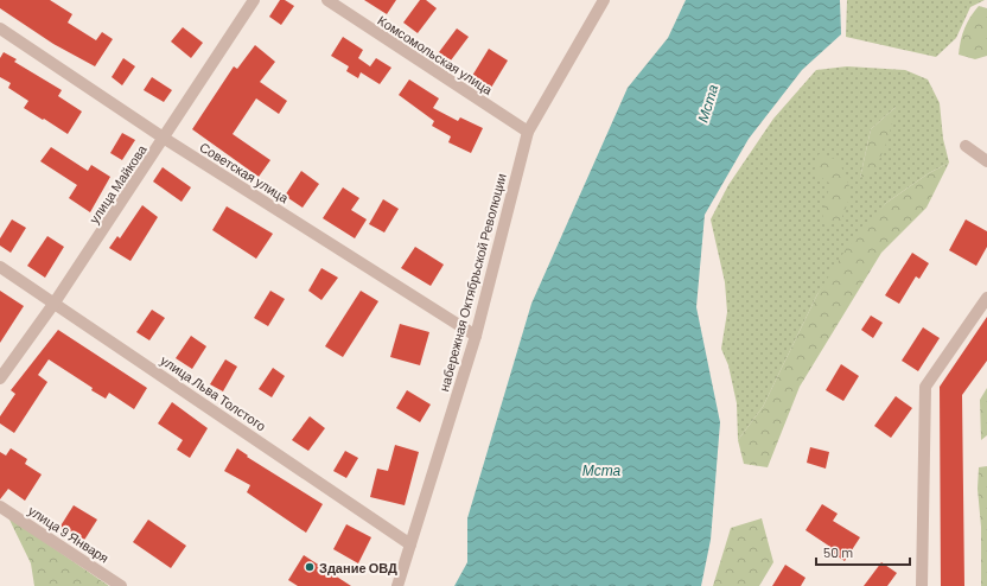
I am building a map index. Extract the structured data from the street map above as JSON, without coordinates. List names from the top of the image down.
{
  "streets": {
    "street": [
      "Комсомольская улица",
      "Советская улица",
      "улица Майкова",
      "набережная Октябрьской Революции",
      "улица Льва Толстого",
      "улица 9 Января"
    ]
  },
  "crossings": [
    ["Комсомольская улица", "набережная Октябрьской Революции"],
    ["Советская улица", "улица Майкова"],
    ["Советская улица", "набережная Октябрьской Революции"],
    ["улица Майкова", "улица Льва Толстого"],
    ["набережная Октябрьской Революции", "улица Льва Толстого"]
  ],
  "water": ["Мста"],
  "places": ["Здание ОВД"],
  "scale_bar": "50 m"
}
